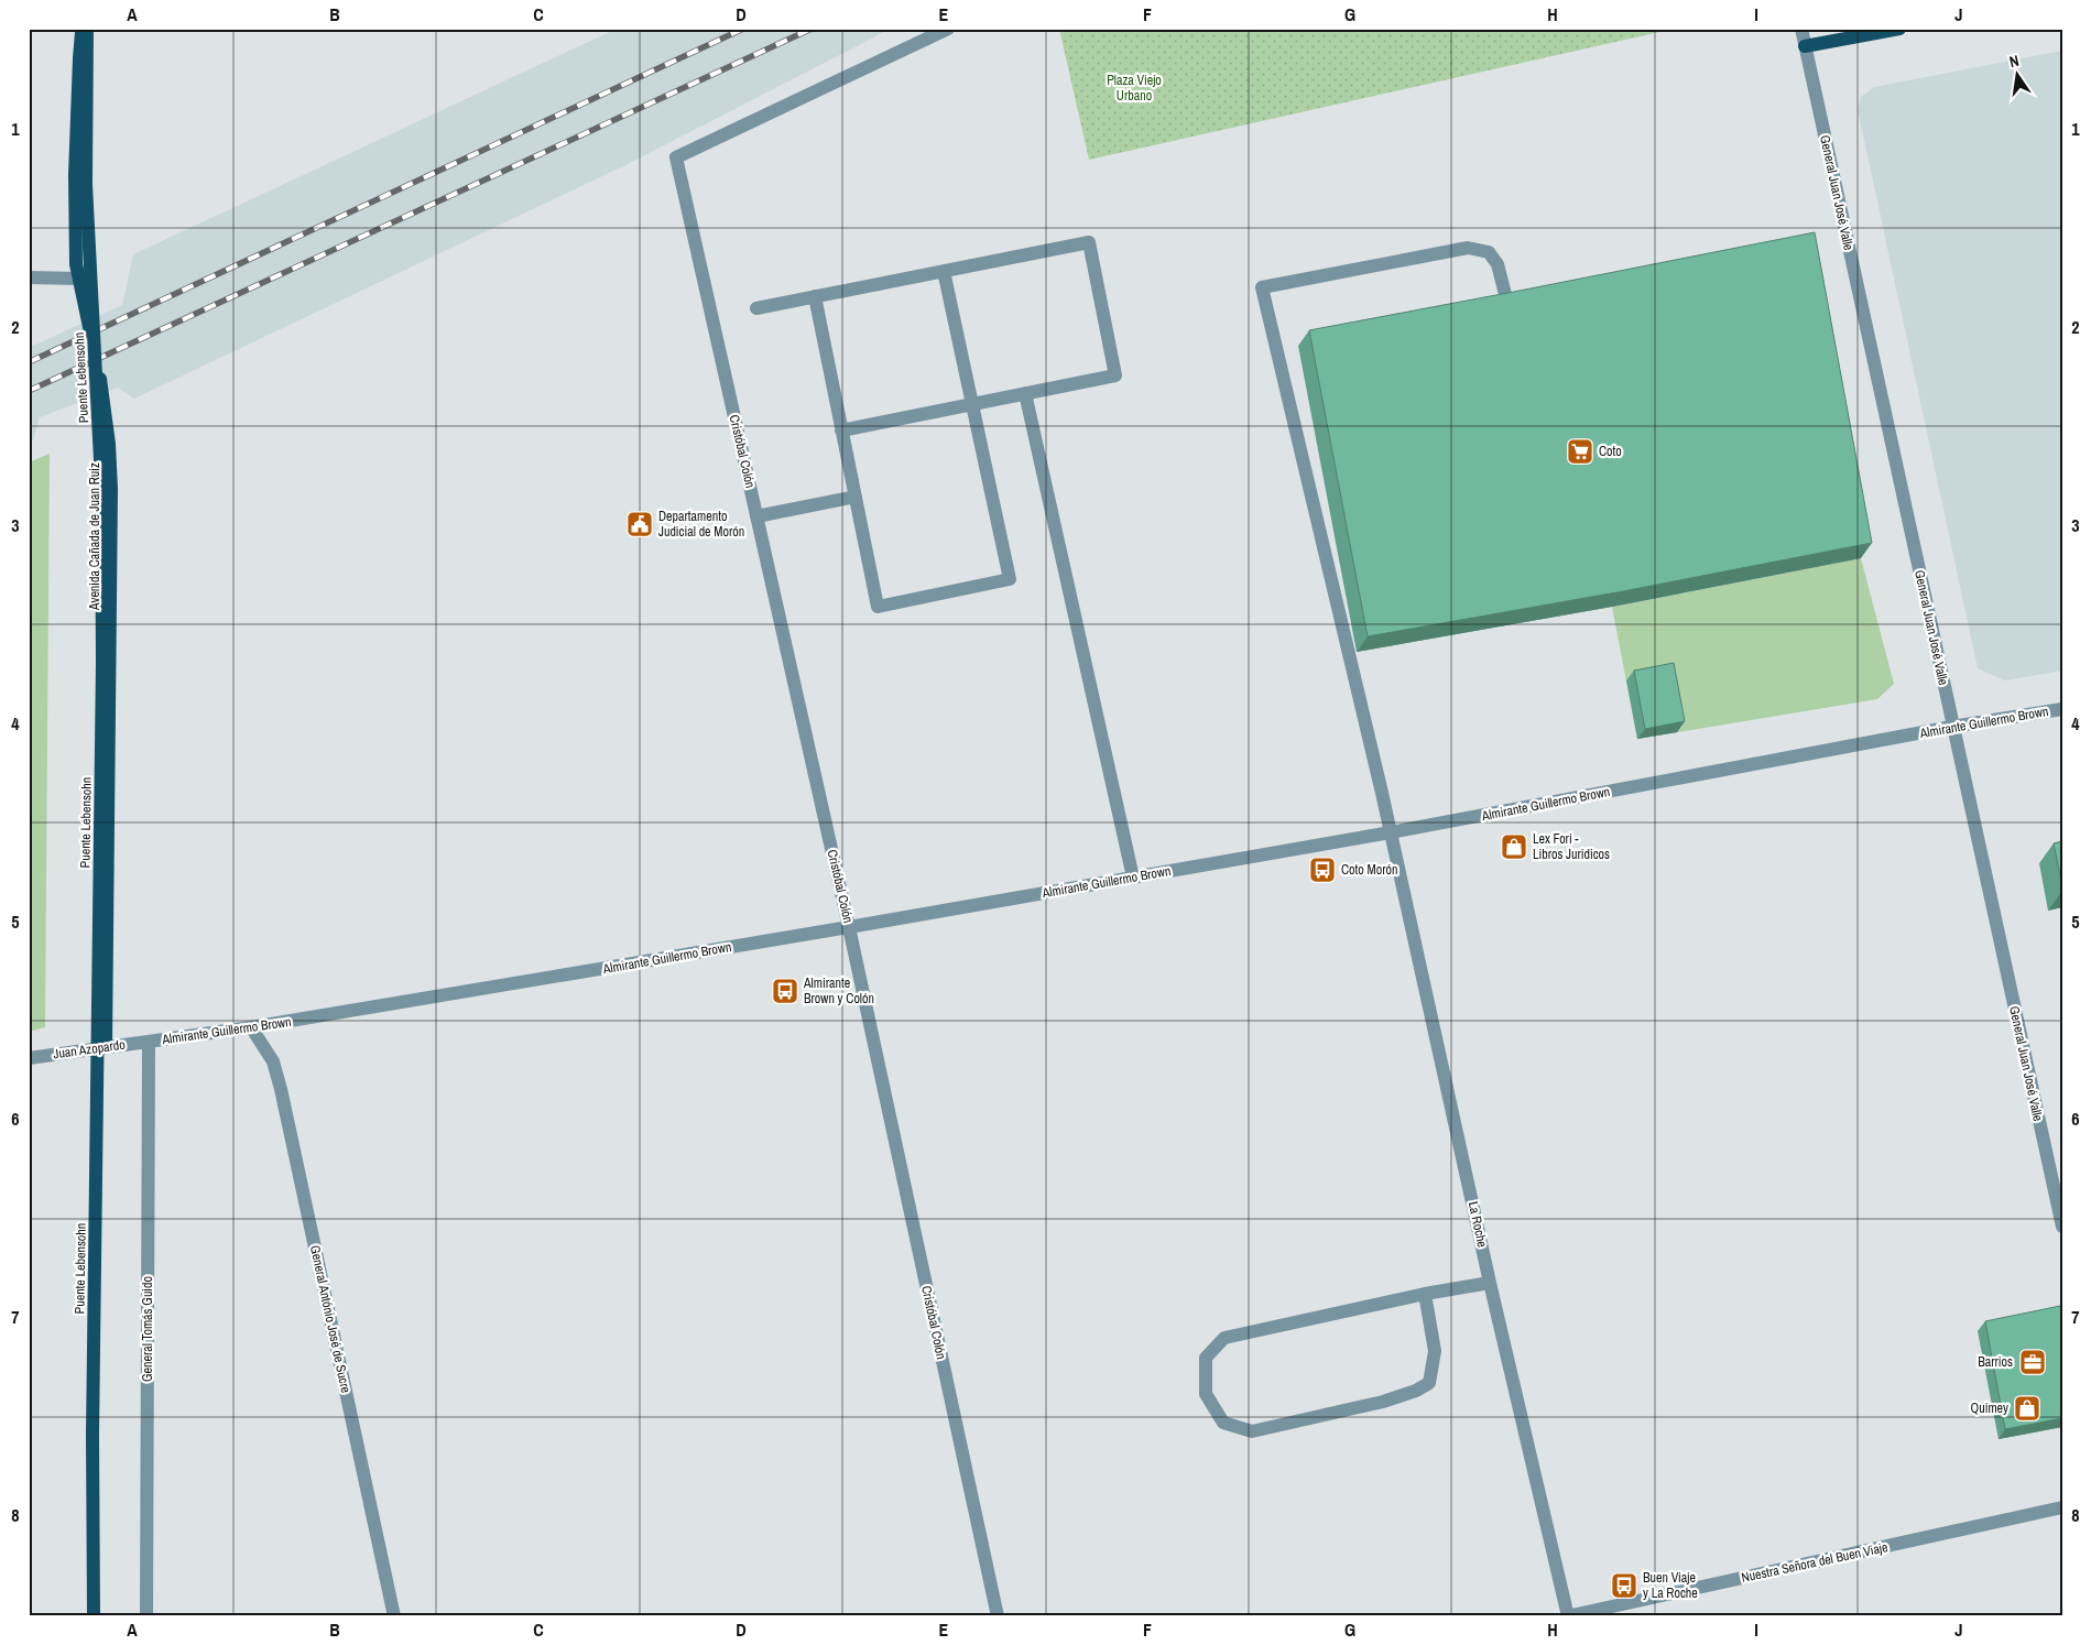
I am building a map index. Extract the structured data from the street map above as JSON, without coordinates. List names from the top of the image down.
{
  "streets": {
    "main road": ["Puente Lebensohn", "Avenida Cañada de Juan Ruiz"],
    "street": [
      "General Juan José Valle",
      "Cristóbal Colón",
      "Almirante Guillermo Brown",
      "Juan Azopardo",
      "La Roche",
      "General António José de Sucre",
      "General Tomás Guido",
      "Nuestra Señora del Buen Viaje"
    ]
  },
  "crossings": [
    ["General Juan José Valle", "Almirante Guillermo Brown"],
    ["Cristóbal Colón", "Almirante Guillermo Brown"],
    ["Avenida Cañada de Juan Ruiz", "Juan Azopardo"],
    ["Almirante Guillermo Brown", "Juan Azopardo"],
    ["Almirante Guillermo Brown", "La Roche"],
    ["Almirante Guillermo Brown", "General António José de Sucre"],
    ["Almirante Guillermo Brown", "General Tomás Guido"],
    ["Juan Azopardo", "General Tomás Guido"],
    ["La Roche", "Nuestra Señora del Buen Viaje"]
  ],
  "parks": ["Plaza Viejo Urbano"],
  "places": {
    "supermarket": ["Coto"],
    "public building": ["Departamento Judicial de Morón"],
    "shop": ["Lex Fori - Libros Juridicos", "Quimey"],
    "bus stop": ["Coto Morón", "Almirante Brown y Colón", "Buen Viaje y La Roche"],
    "office": ["Barrios"]
  },
  "north": "top",
  "grid": {
    "columns": [
      "A",
      "B",
      "C",
      "D",
      "E",
      "F",
      "G",
      "H",
      "I",
      "J"
    ],
    "rows": [
      "1",
      "2",
      "3",
      "4",
      "5",
      "6",
      "7",
      "8"
    ]
  }
}
